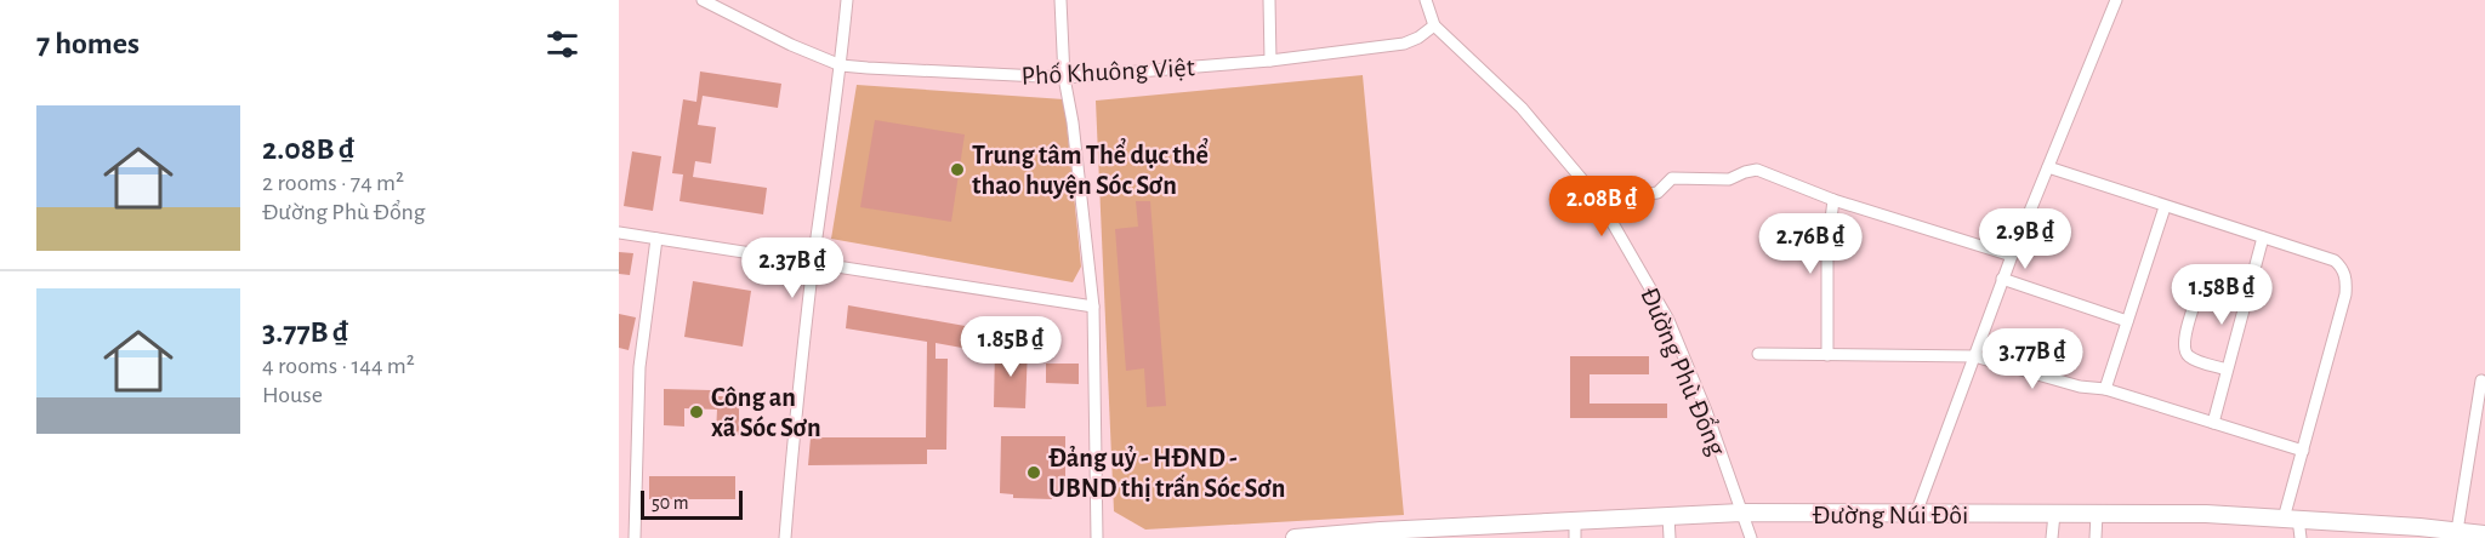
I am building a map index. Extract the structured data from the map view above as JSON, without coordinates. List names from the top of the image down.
{
  "streets": {
    "main road": ["Đường Núi Đôi"],
    "street": ["Phố Khuông Việt", "Đường Phù Đổng"]
  },
  "crossings": [
    ["Phố Khuông Việt", "Đường Phù Đổng"],
    ["Đường Phù Đổng", "Đường Núi Đôi"]
  ],
  "places": ["Trung tâm Thể dục thể thao huyện Sóc Sơn", "Công an xã Sóc Sơn", "Đảng uỷ - HĐND - UBND thị trấn Sóc Sơn"],
  "scale_bar": "50 m",
  "page": {
    "heading": "7 homes",
    "list": [
      {
        "name": "2.08B ₫",
        "note": "2 rooms · 74 m² · Đường Phù Đổng"
      },
      {
        "name": "3.77B ₫",
        "note": "4 rooms · 144 m² · House"
      }
    ],
    "price": [
      "2.08B ₫",
      "2.9B ₫",
      "2.76B ₫",
      "2.37B ₫",
      "1.58B ₫",
      "1.85B ₫",
      "3.77B ₫"
    ],
    "scale": "50 m"
  }
}
